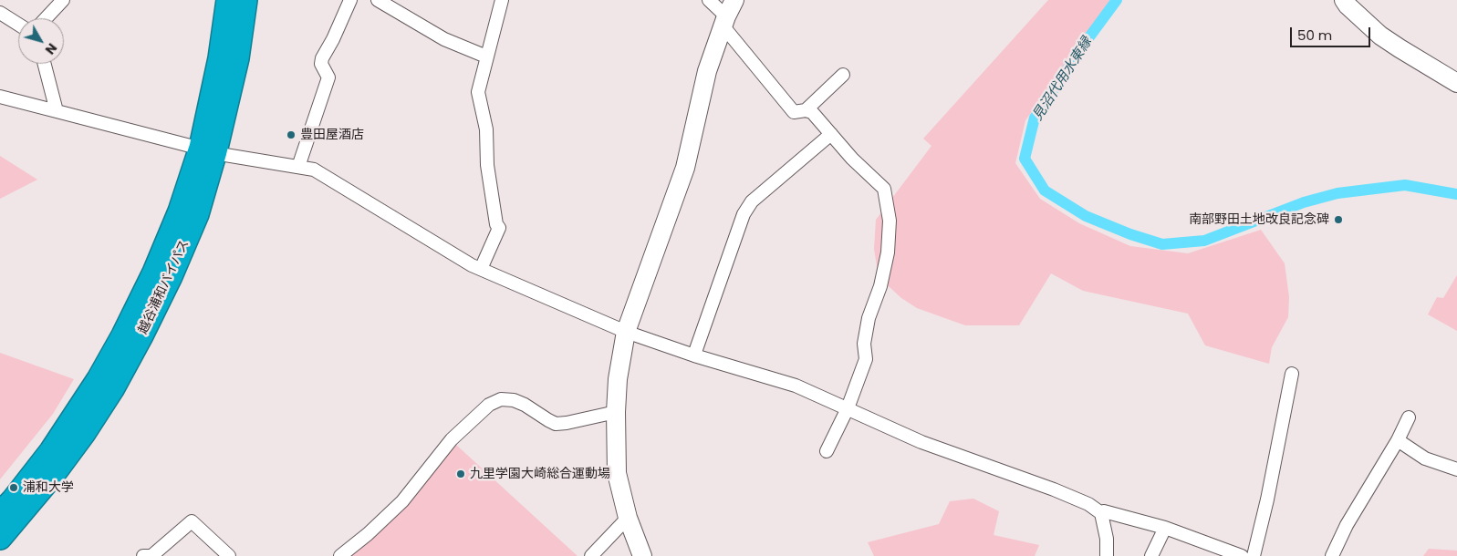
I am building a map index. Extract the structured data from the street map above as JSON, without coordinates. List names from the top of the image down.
{
  "streets": {
    "highway": ["越谷浦和バイパス"]
  },
  "water": ["見沼代用水東縁"],
  "places": [
    "豊田屋酒店",
    "南部野田土地改良記念碑",
    "九里学園大崎総合運動場",
    "浦和大学"
  ],
  "scale_bar": "50 m",
  "north": "bottom right"
}
